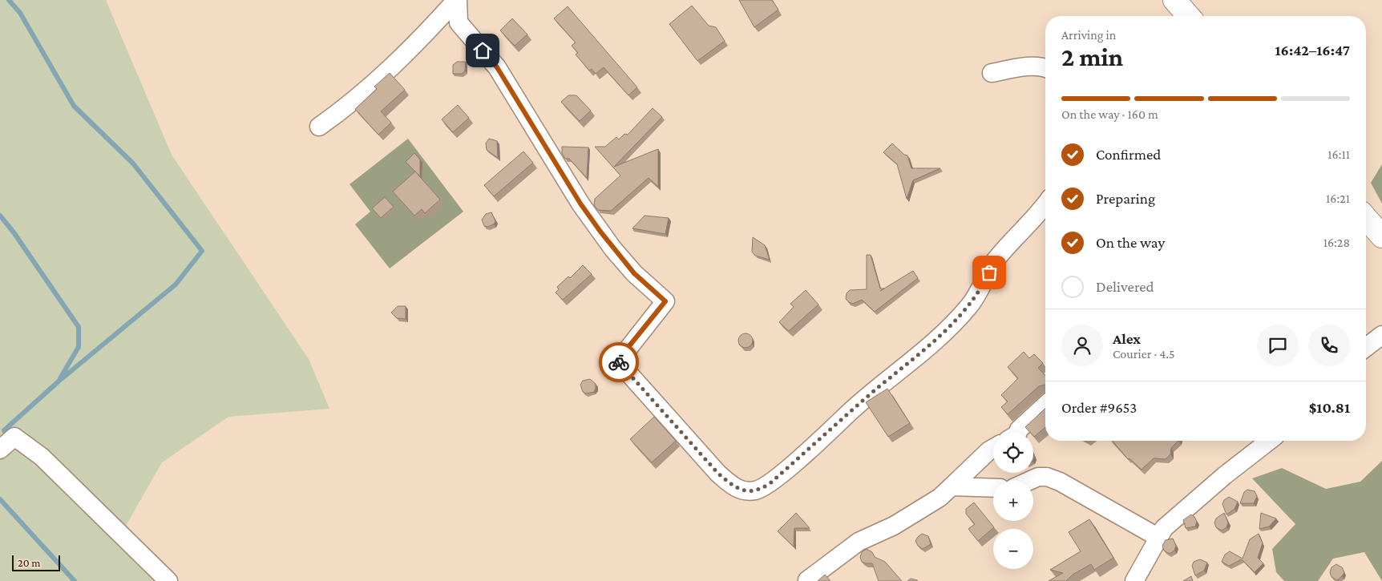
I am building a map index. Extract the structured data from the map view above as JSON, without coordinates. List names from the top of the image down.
{
  "scale_bar": "20 m",
  "page": {
    "heading": ["2 min", "Arriving in", "16:42–16:47"],
    "panel": [
      "Alex",
      "Courier · 4.5",
      "Order #9653",
      "$10.81"
    ],
    "bar": "On the way · 160 m",
    "list": [
      ["Confirmed", "16:11"],
      ["Preparing", "16:21"],
      ["On the way", "16:28"],
      "Delivered"
    ],
    "map_buttons": ["+", "−"],
    "scale": "20 m"
  }
}
